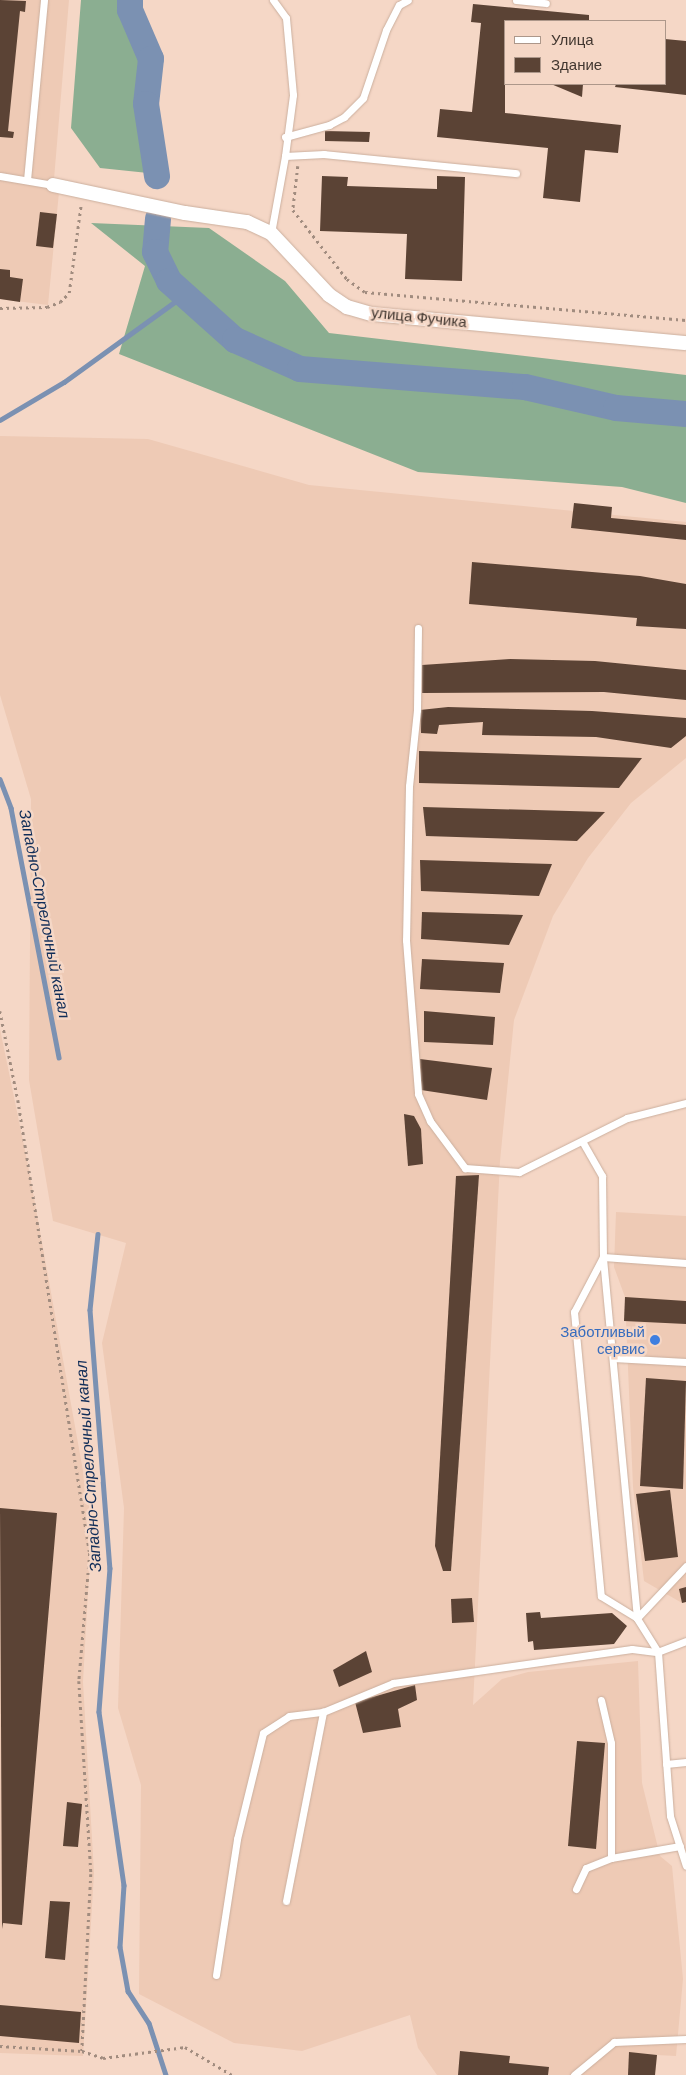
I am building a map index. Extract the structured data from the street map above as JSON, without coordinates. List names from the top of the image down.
{
  "streets": {
    "street": ["улица Фучика"]
  },
  "water": ["Западно-Стрелочный канал"],
  "places": ["Заботливый сервис"],
  "legend": ["Улица", "Здание"]
}
